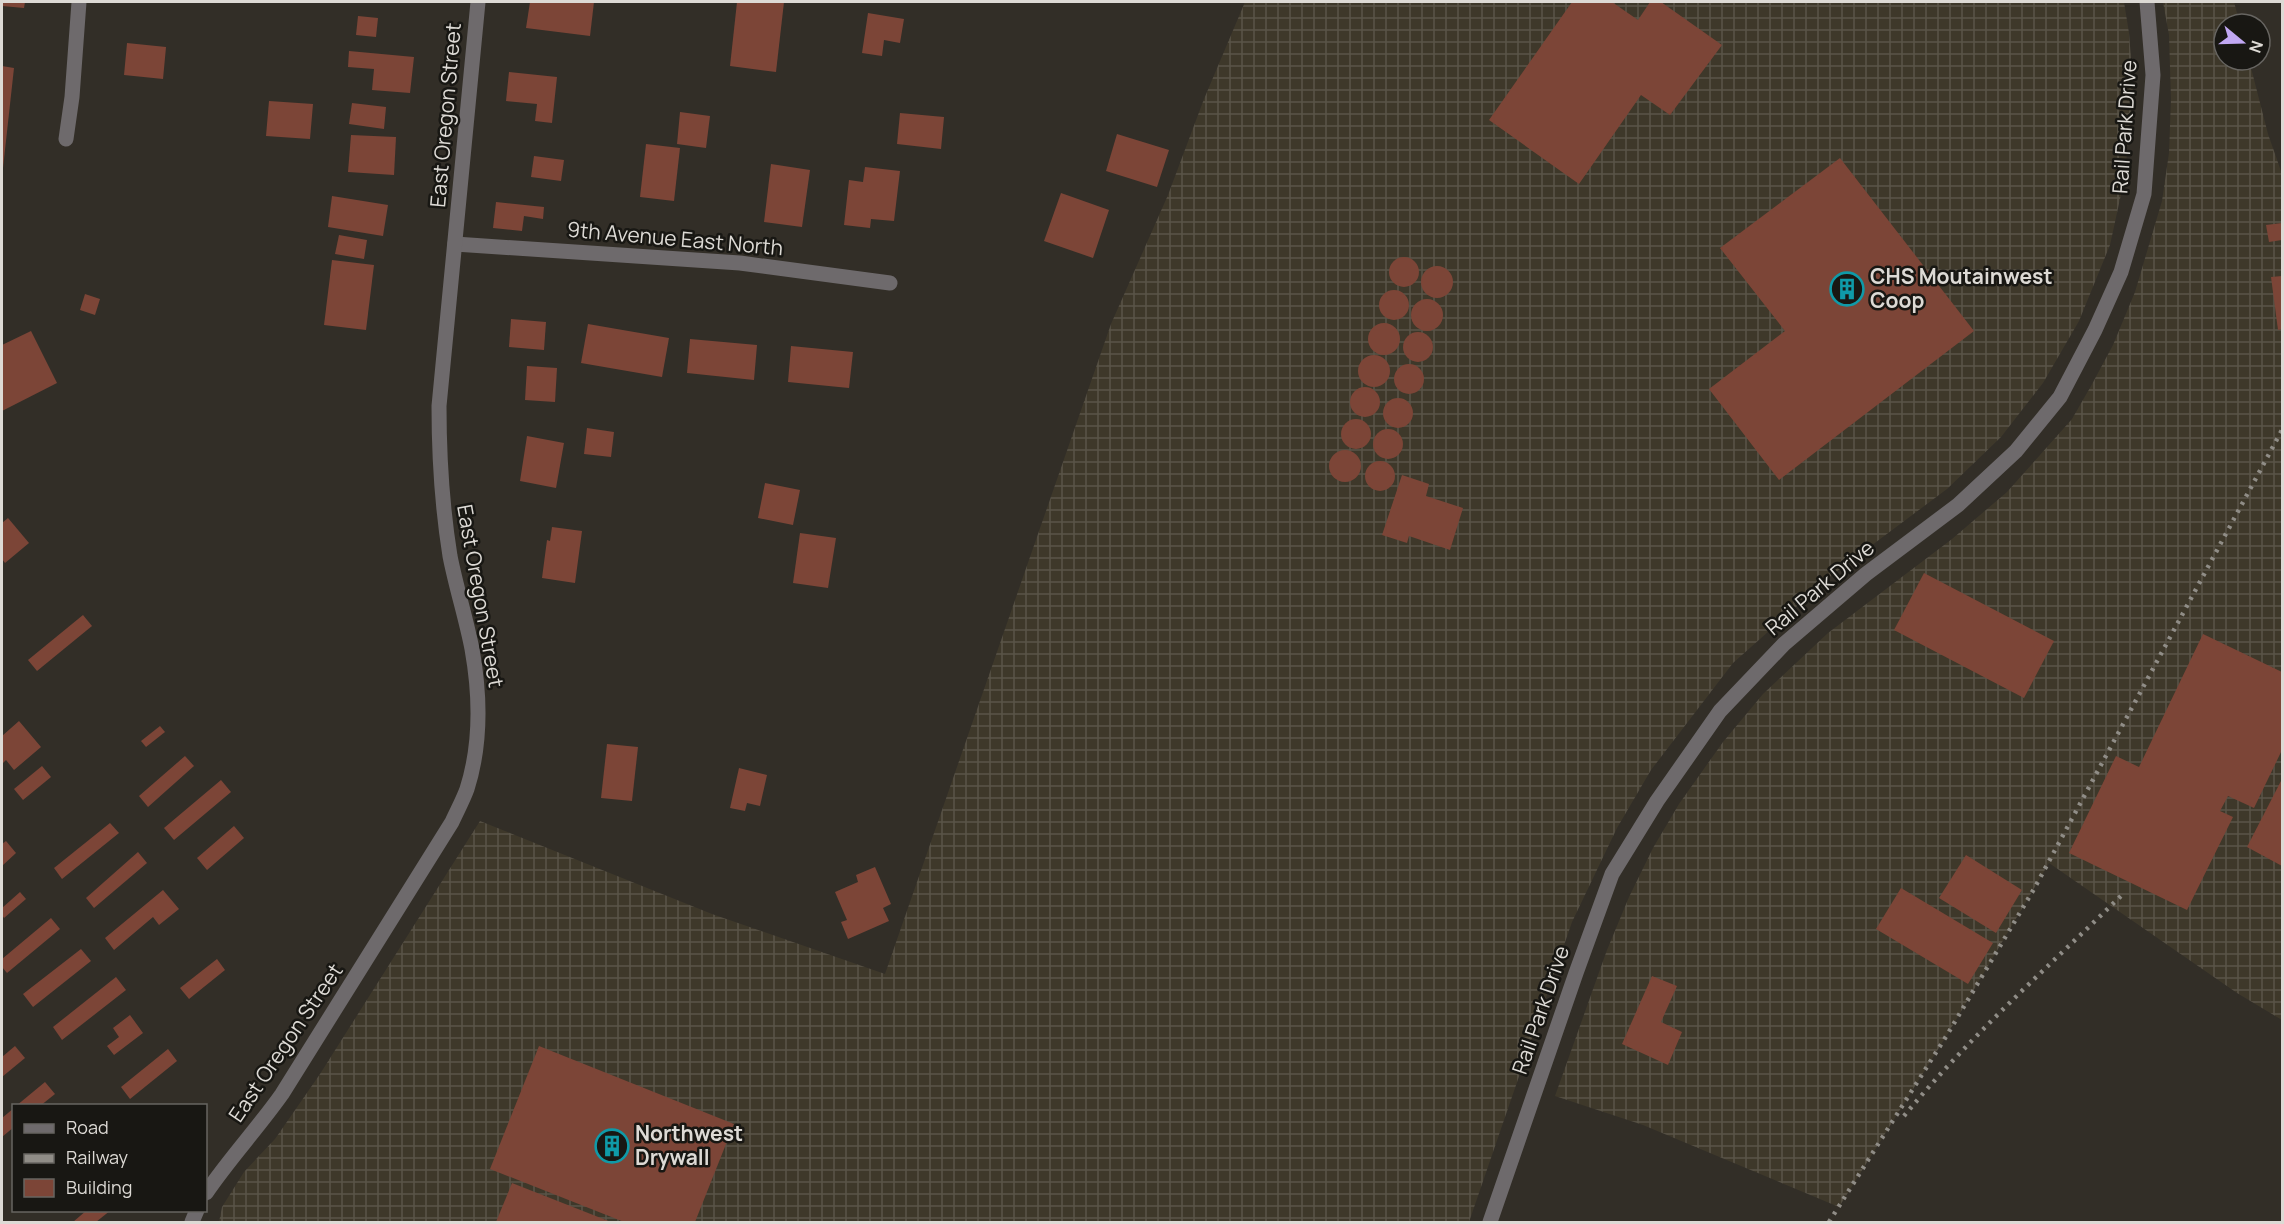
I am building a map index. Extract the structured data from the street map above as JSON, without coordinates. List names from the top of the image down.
{
  "streets": {
    "street": ["East Oregon Street", "Rail Park Drive", "9th Avenue East North"]
  },
  "crossings": [
    ["East Oregon Street", "9th Avenue East North"]
  ],
  "places": {
    "building": ["CHS Moutainwest Coop", "Northwest Drywall"]
  },
  "legend": ["Road", "Railway", "Building"],
  "north": "right"
}
